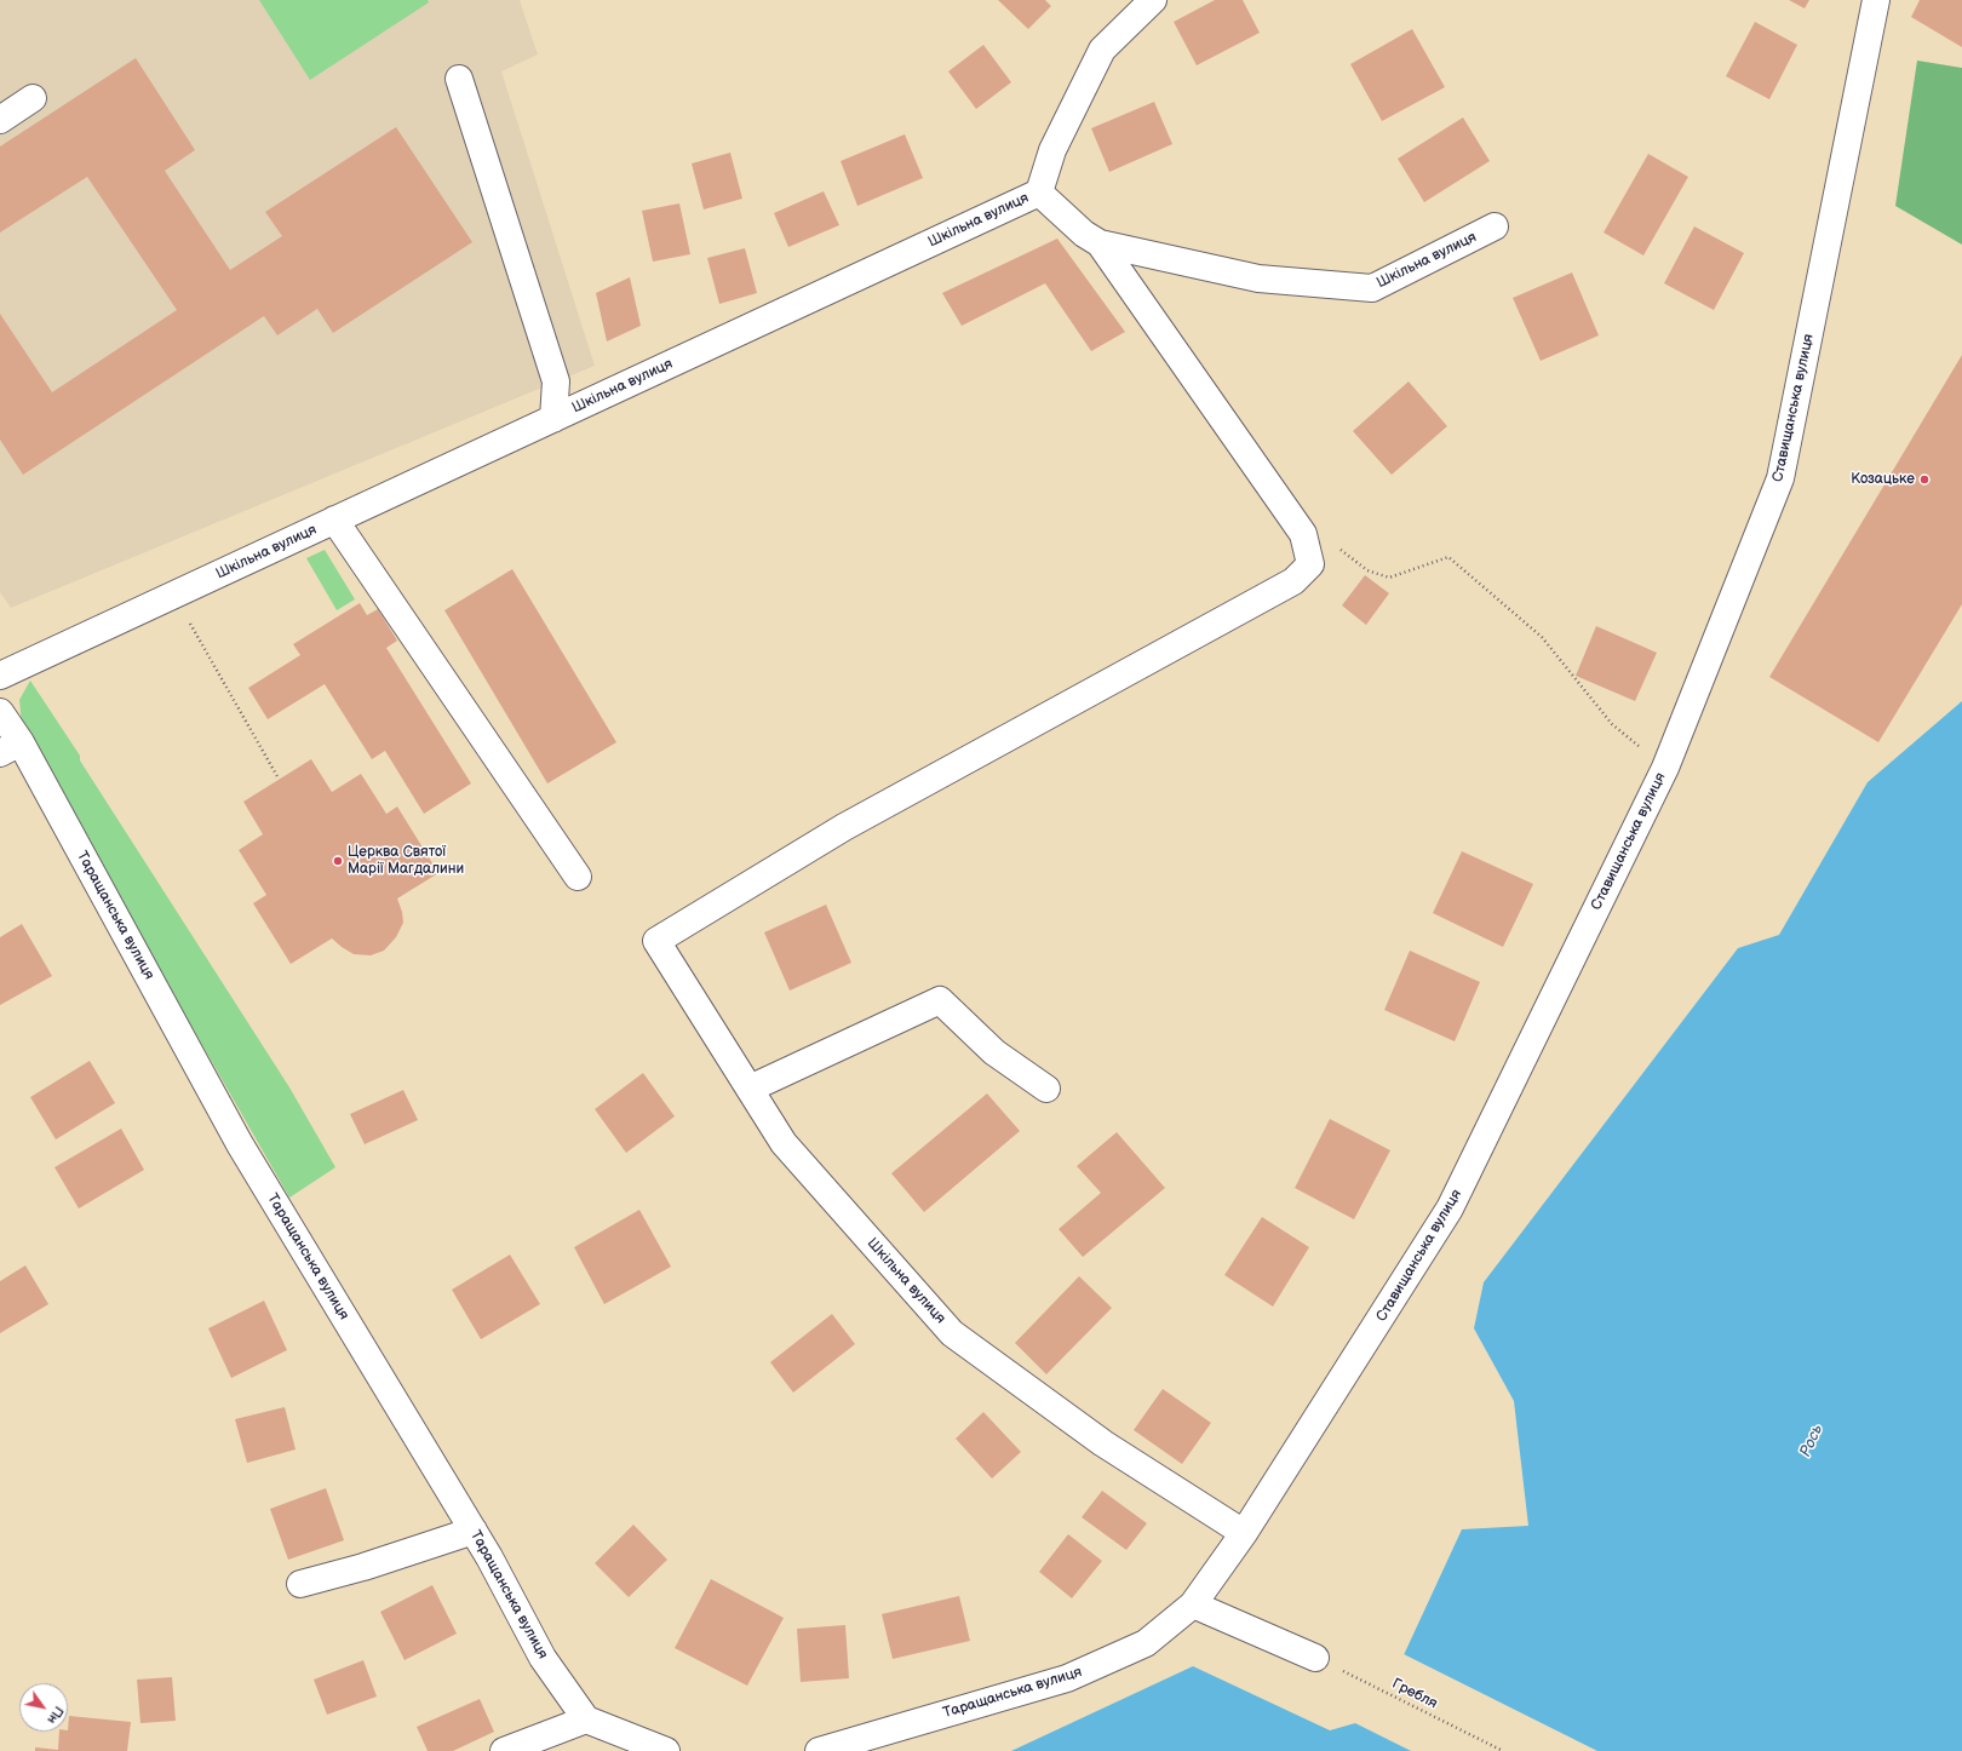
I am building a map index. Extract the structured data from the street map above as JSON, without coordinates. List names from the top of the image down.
{
  "streets": {
    "street": ["Шкільна вулиця", "Ставищанська вулиця", "Таращанська вулиця"],
    "path": ["Гребля"]
  },
  "crossings": [
    ["Шкільна вулиця", "Ставищанська вулиця"],
    ["Ставищанська вулиця", "Таращанська вулиця"]
  ],
  "water": ["Рось"],
  "places": ["Козацьке", "Церква Святої Марії Магдалини"],
  "north": "bottom right"
}
